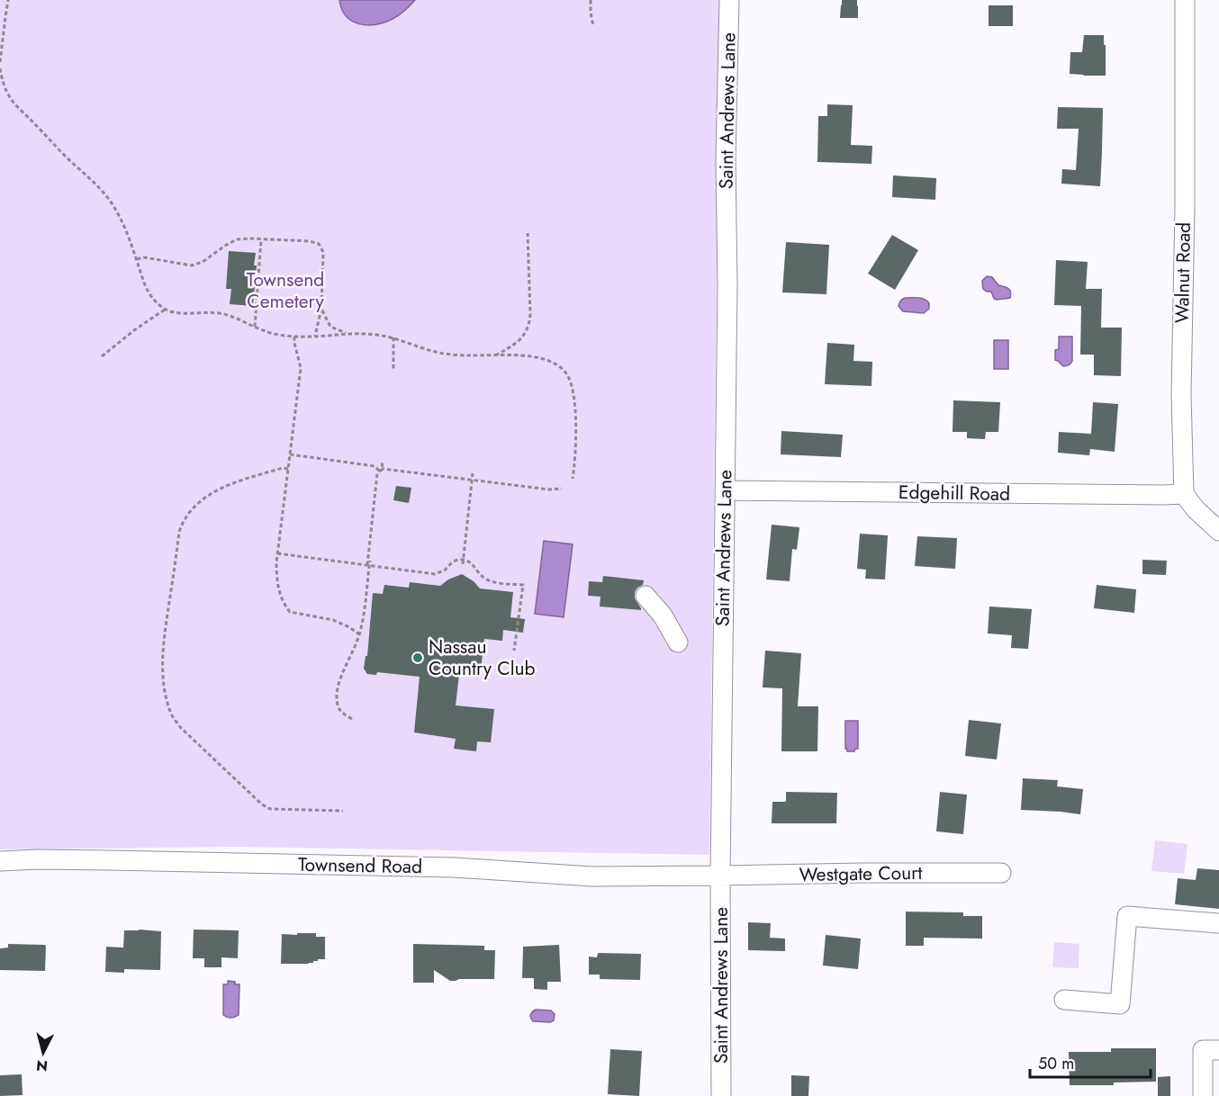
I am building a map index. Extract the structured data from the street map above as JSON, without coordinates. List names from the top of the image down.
{
  "streets": {
    "street": [
      "Saint Andrews Lane",
      "Walnut Road",
      "Edgehill Road",
      "Townsend Road",
      "Westgate Court"
    ]
  },
  "crossings": [
    ["Saint Andrews Lane", "Edgehill Road"],
    ["Saint Andrews Lane", "Townsend Road"],
    ["Saint Andrews Lane", "Westgate Court"],
    ["Walnut Road", "Edgehill Road"],
    ["Townsend Road", "Westgate Court"]
  ],
  "parks": ["Townsend Cemetery"],
  "places": ["Nassau Country Club"],
  "scale_bar": "50 m",
  "north": "bottom"
}
